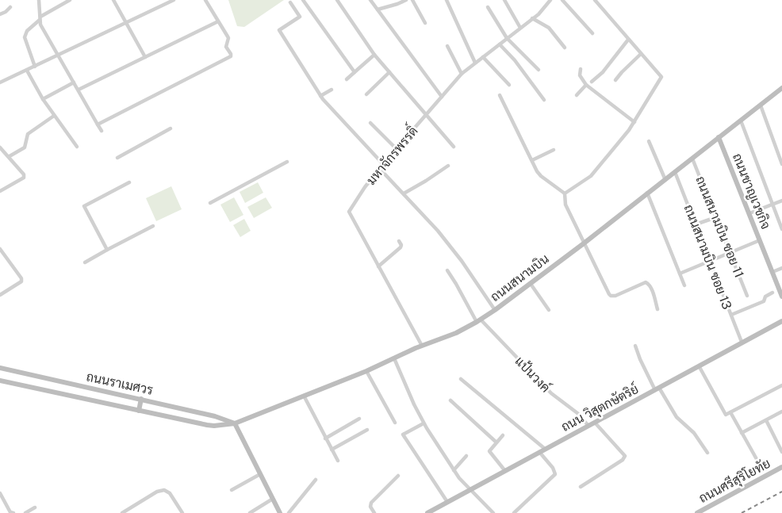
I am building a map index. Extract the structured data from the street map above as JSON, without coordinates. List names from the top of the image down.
{
  "streets": {
    "street": [
      "มหาจักรพรรดิ์",
      "ถนนชาญเวชกิจ",
      "ถนนสนามบิน ซอย 11",
      "ถนนสนามบิน ซอย 13",
      "ถนนสนามบิน",
      "แป้นวงค์",
      "ถนนราเมศวร",
      "ถนน วิสุตกษัตริย์",
      "ถนนศรีสุริโยทัย"
    ]
  },
  "crossings": [
    ["มหาจักรพรรดิ์", "ถนนสนามบิน"],
    ["ถนนชาญเวชกิจ", "ถนนสนามบิน"],
    ["ถนนสนามบิน ซอย 11", "ถนนสนามบิน"],
    ["ถนนสนามบิน ซอย 13", "ถนนสนามบิน"],
    ["ถนนสนามบิน ซอย 13", "ถนน วิสุตกษัตริย์"],
    ["ถนนสนามบิน", "แป้นวงค์"],
    ["ถนนสนามบิน", "ถนนราเมศวร"],
    ["แป้นวงค์", "ถนน วิสุตกษัตริย์"]
  ]
}
